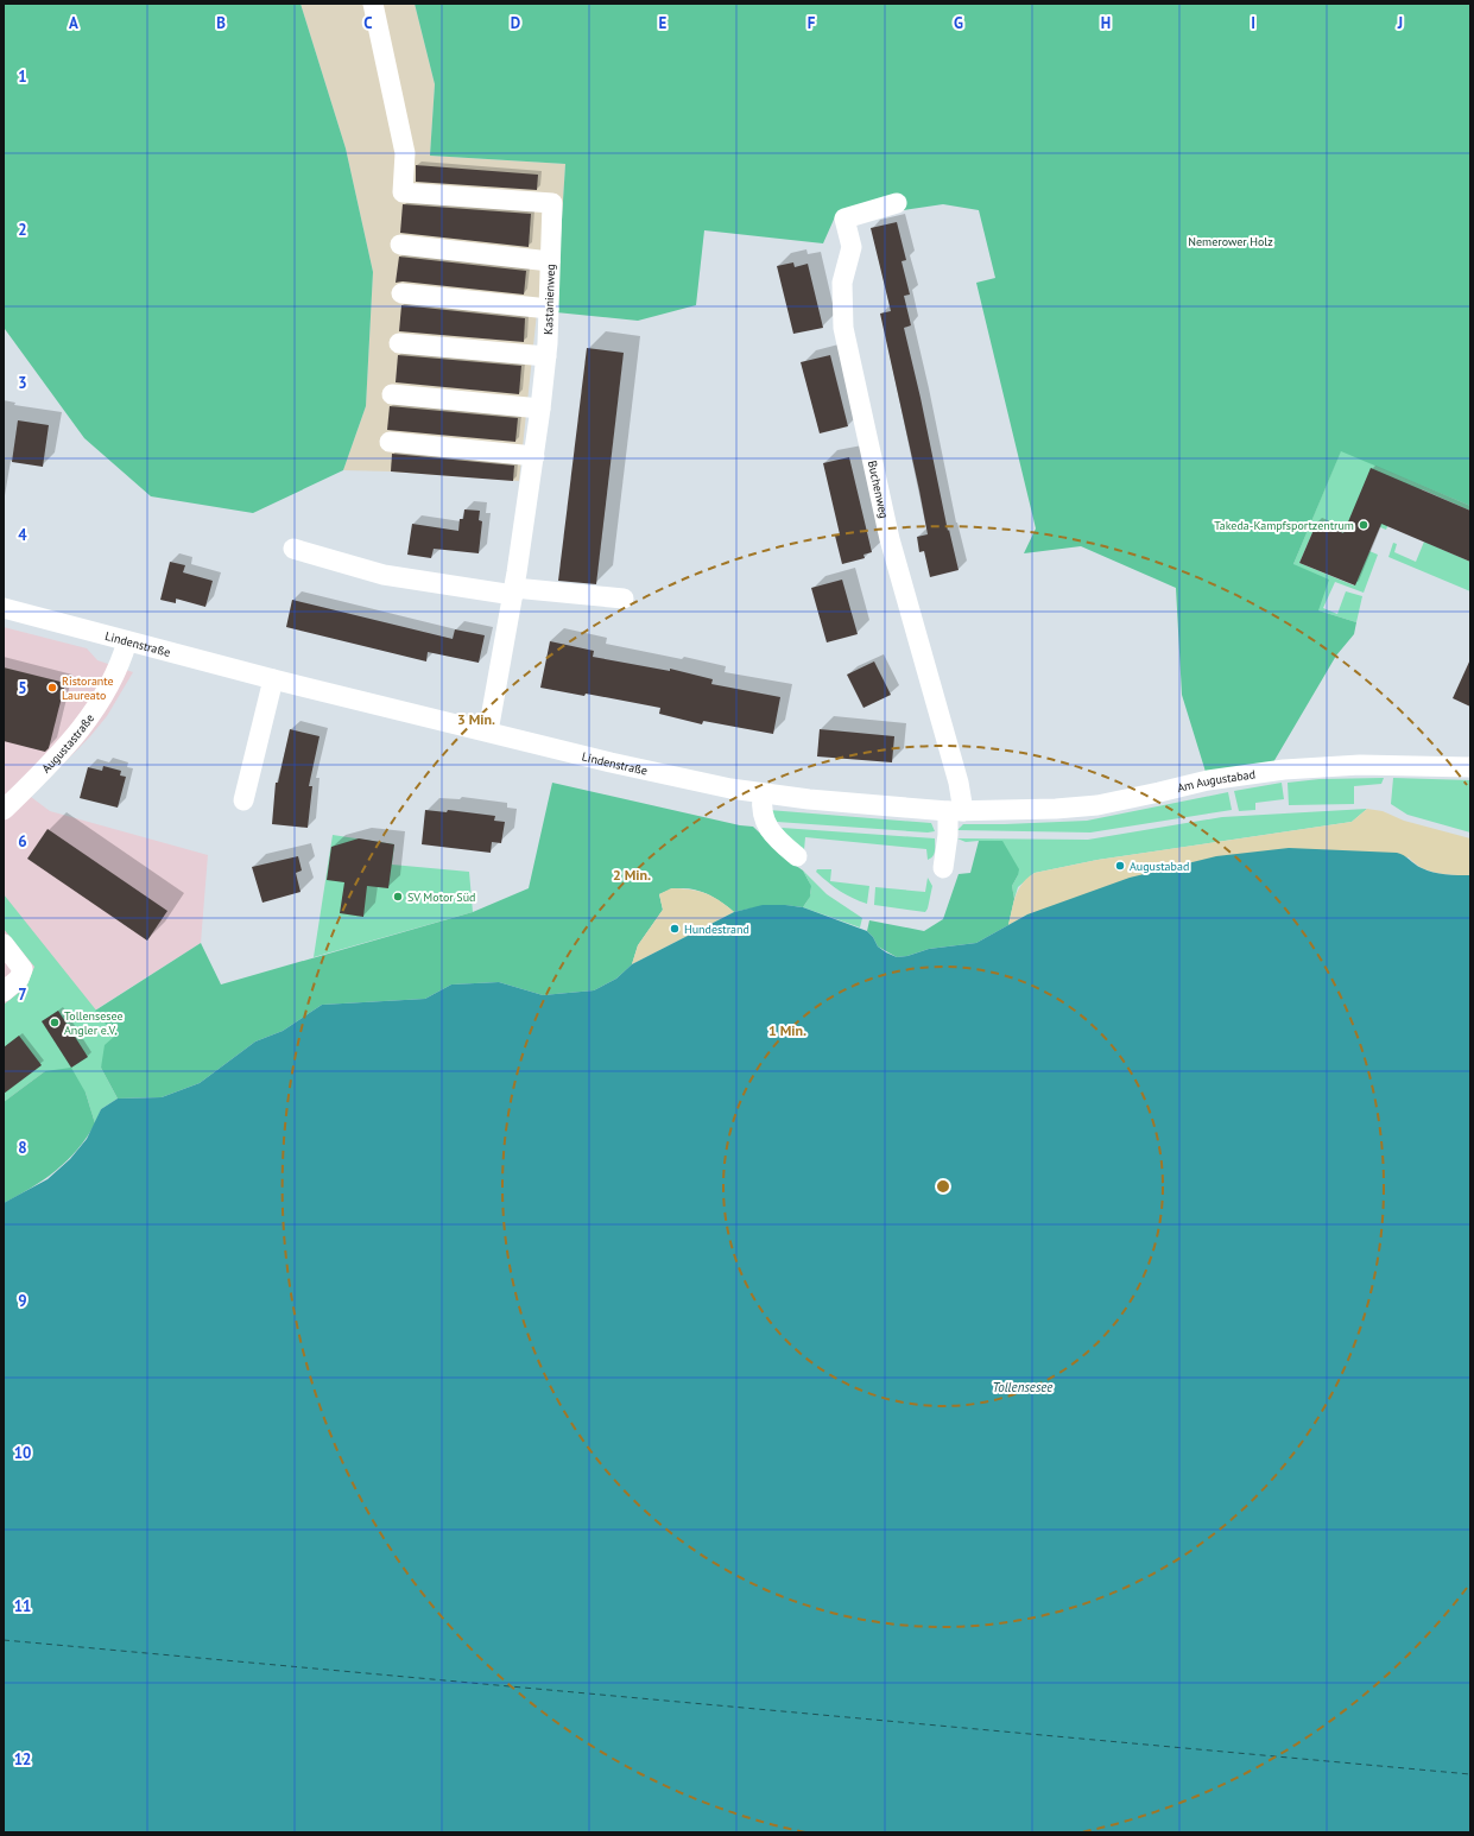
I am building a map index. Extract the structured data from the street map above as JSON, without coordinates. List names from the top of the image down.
{
  "streets": {
    "street": [
      "Kastanienweg",
      "Buchenweg",
      "Lindenstraße",
      "Augustastraße",
      "Am Augustabad"
    ]
  },
  "crossings": [
    ["Kastanienweg", "Lindenstraße"],
    ["Buchenweg", "Lindenstraße"],
    ["Buchenweg", "Am Augustabad"],
    ["Lindenstraße", "Augustastraße"],
    ["Lindenstraße", "Am Augustabad"]
  ],
  "water": ["Tollensesee"],
  "parks": ["Nemerower Holz"],
  "places": [
    "Takeda-Kampfsportzentrum",
    "Ristorante Laureato",
    "Augustabad",
    "SV Motor Süd",
    "Hundestrand",
    "Tollensesee Angler e.V."
  ],
  "grid": {
    "columns": [
      "A",
      "B",
      "C",
      "D",
      "E",
      "F",
      "G",
      "H",
      "I",
      "J"
    ],
    "rows": [
      "1",
      "2",
      "3",
      "4",
      "5",
      "6",
      "7",
      "8",
      "9",
      "10",
      "11",
      "12"
    ]
  },
  "rings": ["3 Min.", "2 Min.", "1 Min."]
}
